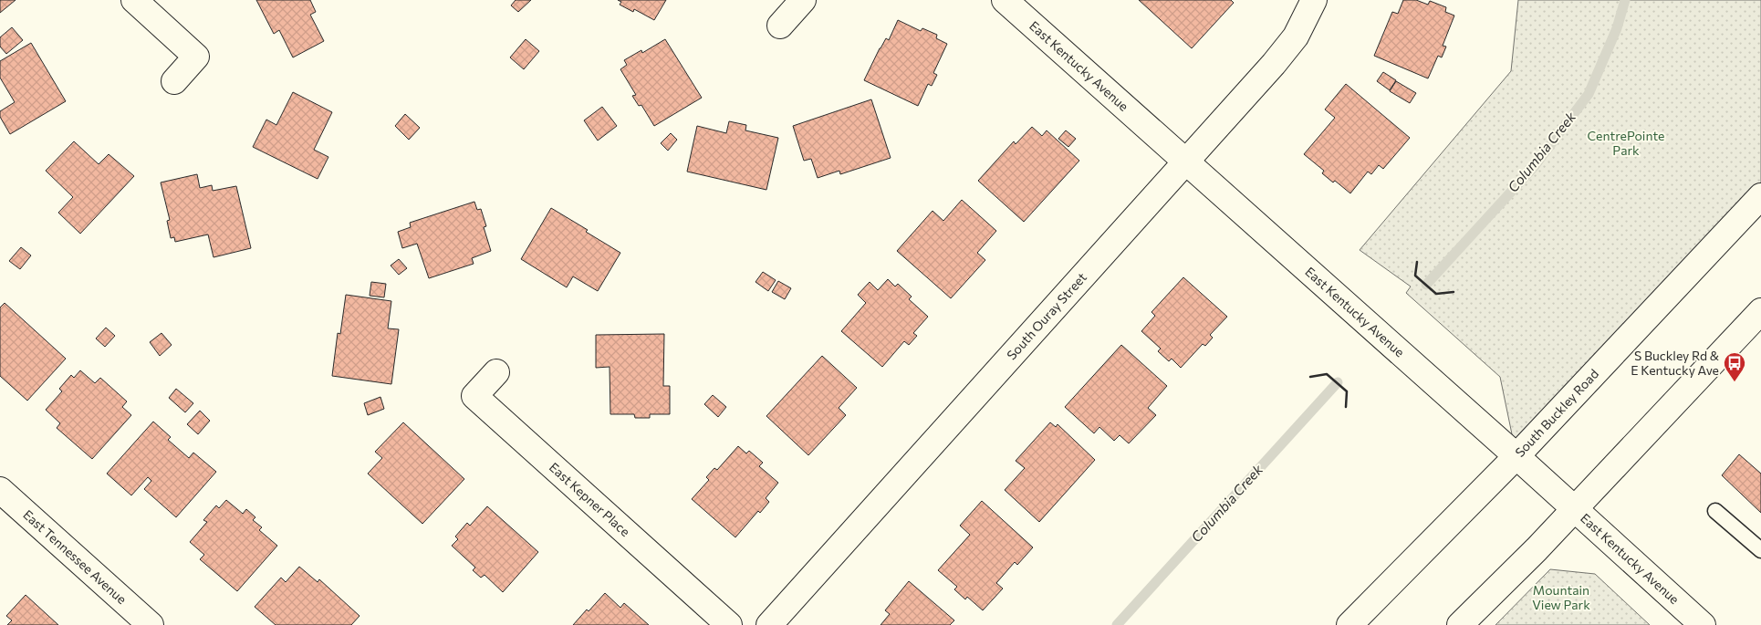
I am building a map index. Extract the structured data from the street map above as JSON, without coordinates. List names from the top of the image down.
{
  "streets": {
    "street": [
      "East Kentucky Avenue",
      "South Ouray Street",
      "South Buckley Road",
      "East Kepner Place",
      "East Tennessee Avenue"
    ]
  },
  "crossings": [
    ["East Kentucky Avenue", "South Ouray Street"],
    ["East Kentucky Avenue", "South Buckley Road"]
  ],
  "water": ["Columbia Creek"],
  "parks": ["CentrePointe Park", "Mountain View Park"],
  "places": {
    "bus stop": ["S Buckley Rd & E Kentucky Ave"]
  }
}
